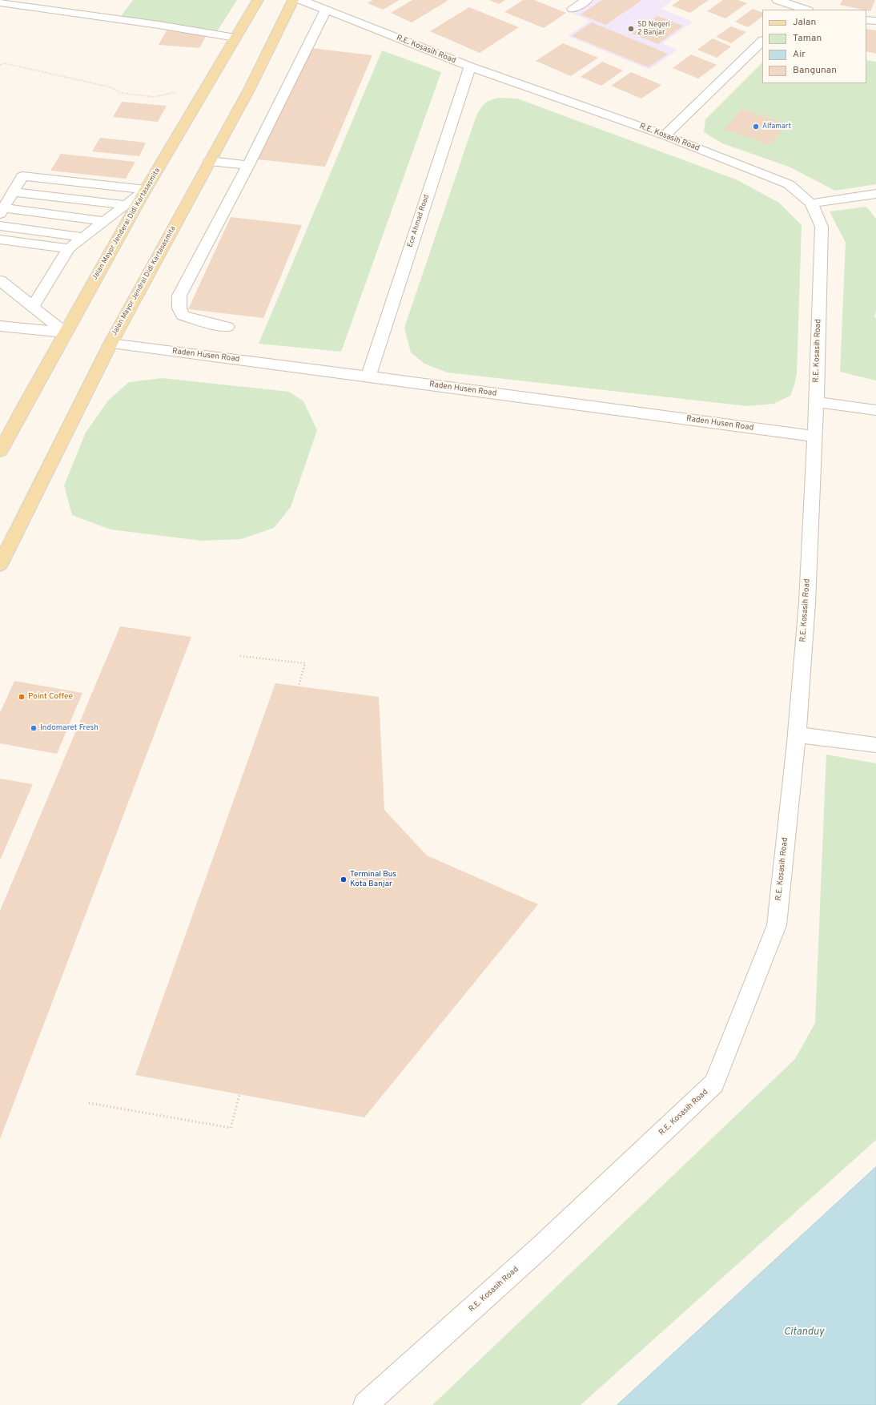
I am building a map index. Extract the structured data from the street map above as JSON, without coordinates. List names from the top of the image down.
{
  "streets": {
    "main road": ["Jalan Mayor Jenderal Didi Kartasasmita", "Jalan Mayor Jendral Didi Kartasasmita"],
    "street": ["R.E. Kosasih Road", "Ece Ahmad Road", "Raden Husen Road"]
  },
  "crossings": [
    ["R.E. Kosasih Road", "Ece Ahmad Road"],
    ["R.E. Kosasih Road", "Raden Husen Road"],
    ["Ece Ahmad Road", "Raden Husen Road"],
    ["Jalan Mayor Jendral Didi Kartasasmita", "Raden Husen Road"]
  ],
  "water": ["Citanduy"],
  "places": [
    "SD Negeri 2 Banjar",
    "Alfamart",
    "Point Coffee",
    "Indomaret Fresh",
    "Terminal Bus Kota Banjar"
  ],
  "legend": [
    "Jalan",
    "Taman",
    "Air",
    "Bangunan"
  ]
}
